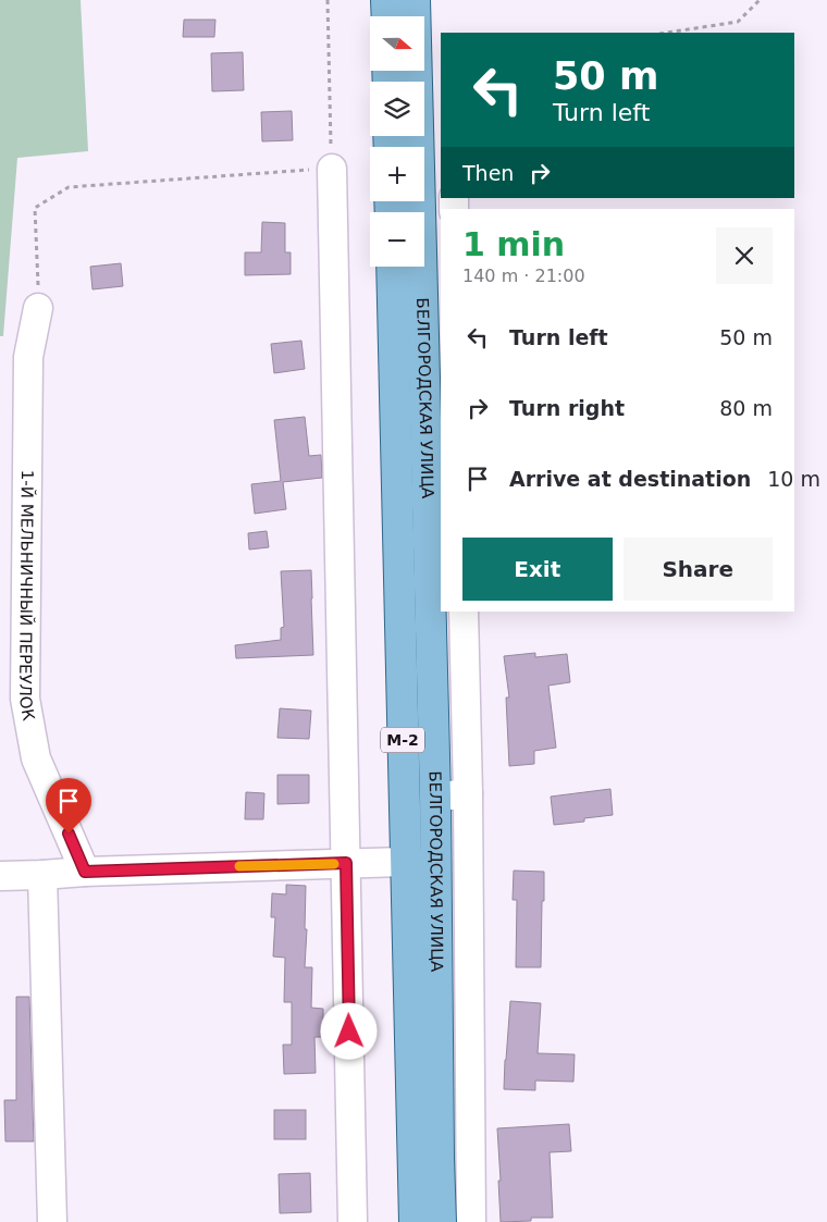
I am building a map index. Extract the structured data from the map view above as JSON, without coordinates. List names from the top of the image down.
{
  "streets": {
    "main road": ["БЕЛГОРОДСКАЯ УЛИЦА", "М-2"],
    "street": ["1-Й МЕЛЬНИЧНЫЙ ПЕРЕУЛОК"]
  },
  "north": "right",
  "page": {
    "map_buttons": ["+", "−"],
    "turn": ["50 m", "Turn left"],
    "then": "Then",
    "heading": ["1 min", "140 m · 21:00"],
    "list": [
      {
        "name": "Turn left",
        "value": "50 m"
      },
      {
        "name": "Turn right",
        "value": "80 m"
      },
      {
        "name": "Arrive at destination",
        "value": "10 m"
      }
    ],
    "buttons": ["Exit", "Share"]
  }
}
